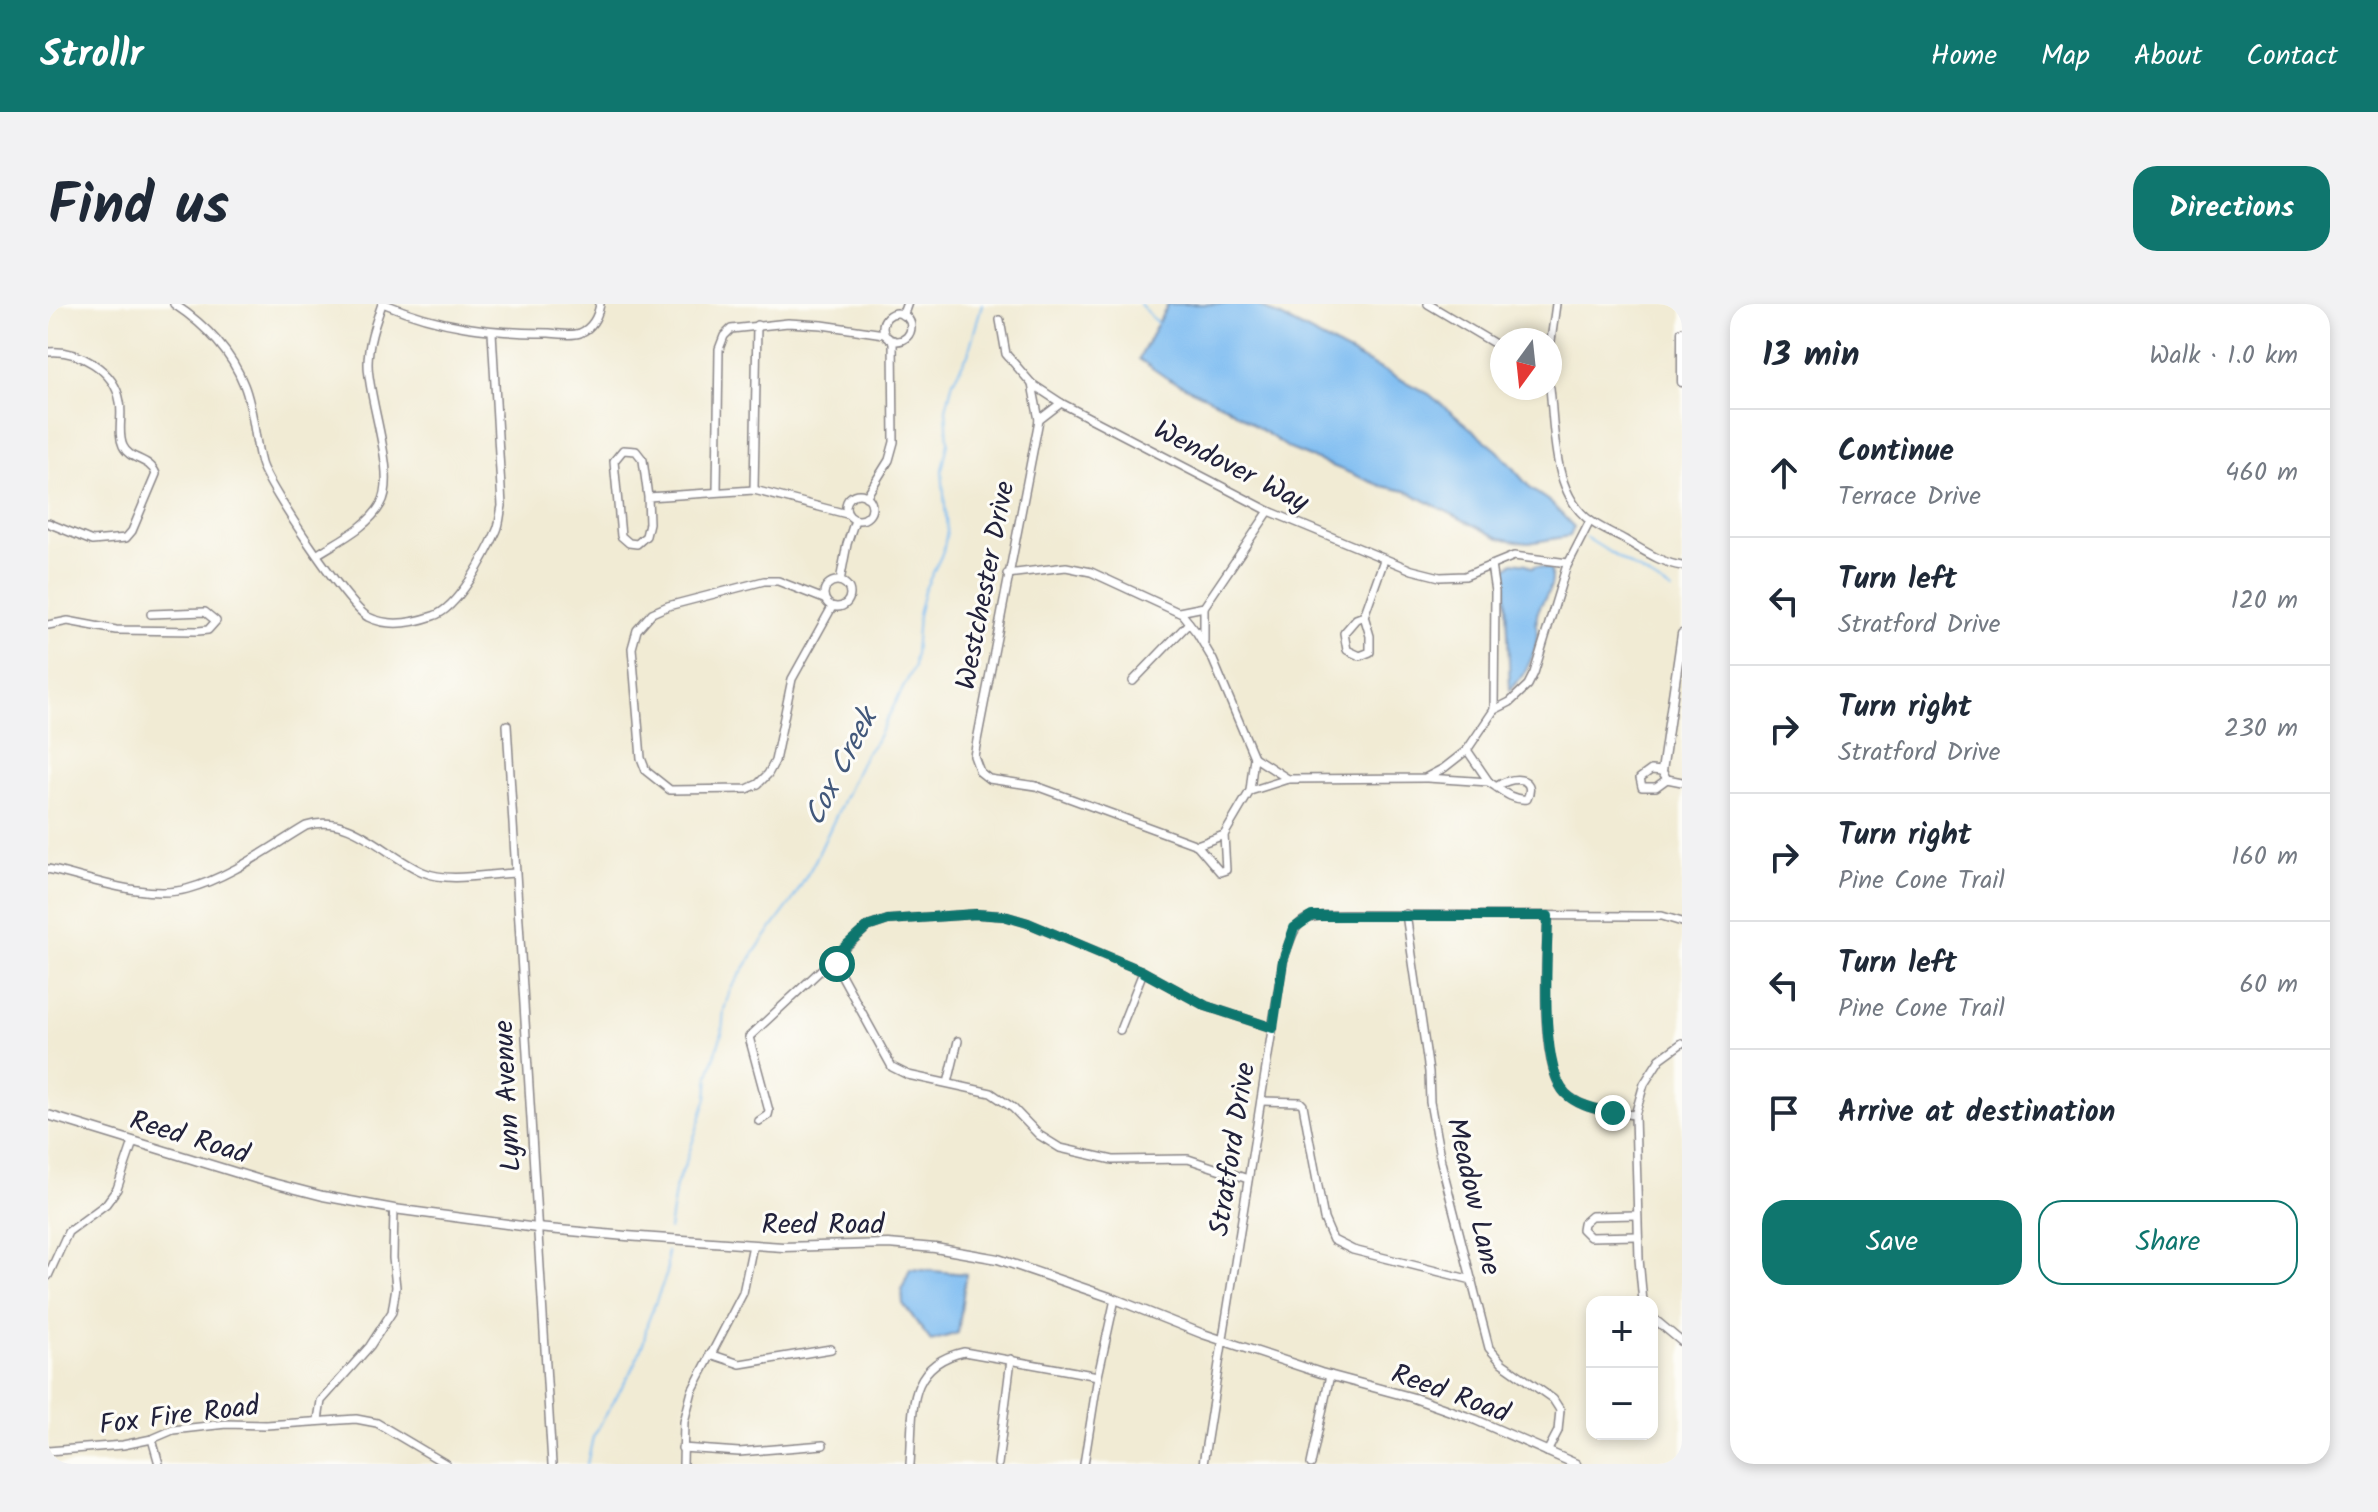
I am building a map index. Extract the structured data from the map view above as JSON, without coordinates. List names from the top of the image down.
{
  "streets": {
    "street": [
      "Wendover Way",
      "Westchester Drive",
      "Lynn Avenue",
      "Reed Road",
      "Stratford Drive",
      "Meadow Lane",
      "Fox Fire Road"
    ]
  },
  "crossings": [
    ["Lynn Avenue", "Reed Road"],
    ["Reed Road", "Stratford Drive"],
    ["Reed Road", "Meadow Lane"],
    ["Stratford Drive", "Meadow Lane"]
  ],
  "water": ["Cox Creek"],
  "north": "bottom",
  "page": {
    "header": "Strollr",
    "nav": [
      "Home",
      "Map",
      "About",
      "Contact"
    ],
    "title": "Find us",
    "buttons": [
      "Directions",
      ["Save", "Share"]
    ],
    "heading": ["13 min", "Walk · 1.0 km"],
    "list": [
      ["Continue", "Terrace Drive", "460 m"],
      ["Turn left", "Stratford Drive", "120 m"],
      ["Turn right", "Stratford Drive", "230 m"],
      ["Turn right", "Pine Cone Trail", "160 m"],
      ["Turn left", "Pine Cone Trail", "60 m"],
      "Arrive at destination"
    ],
    "map_buttons": ["+", "−"]
  }
}
